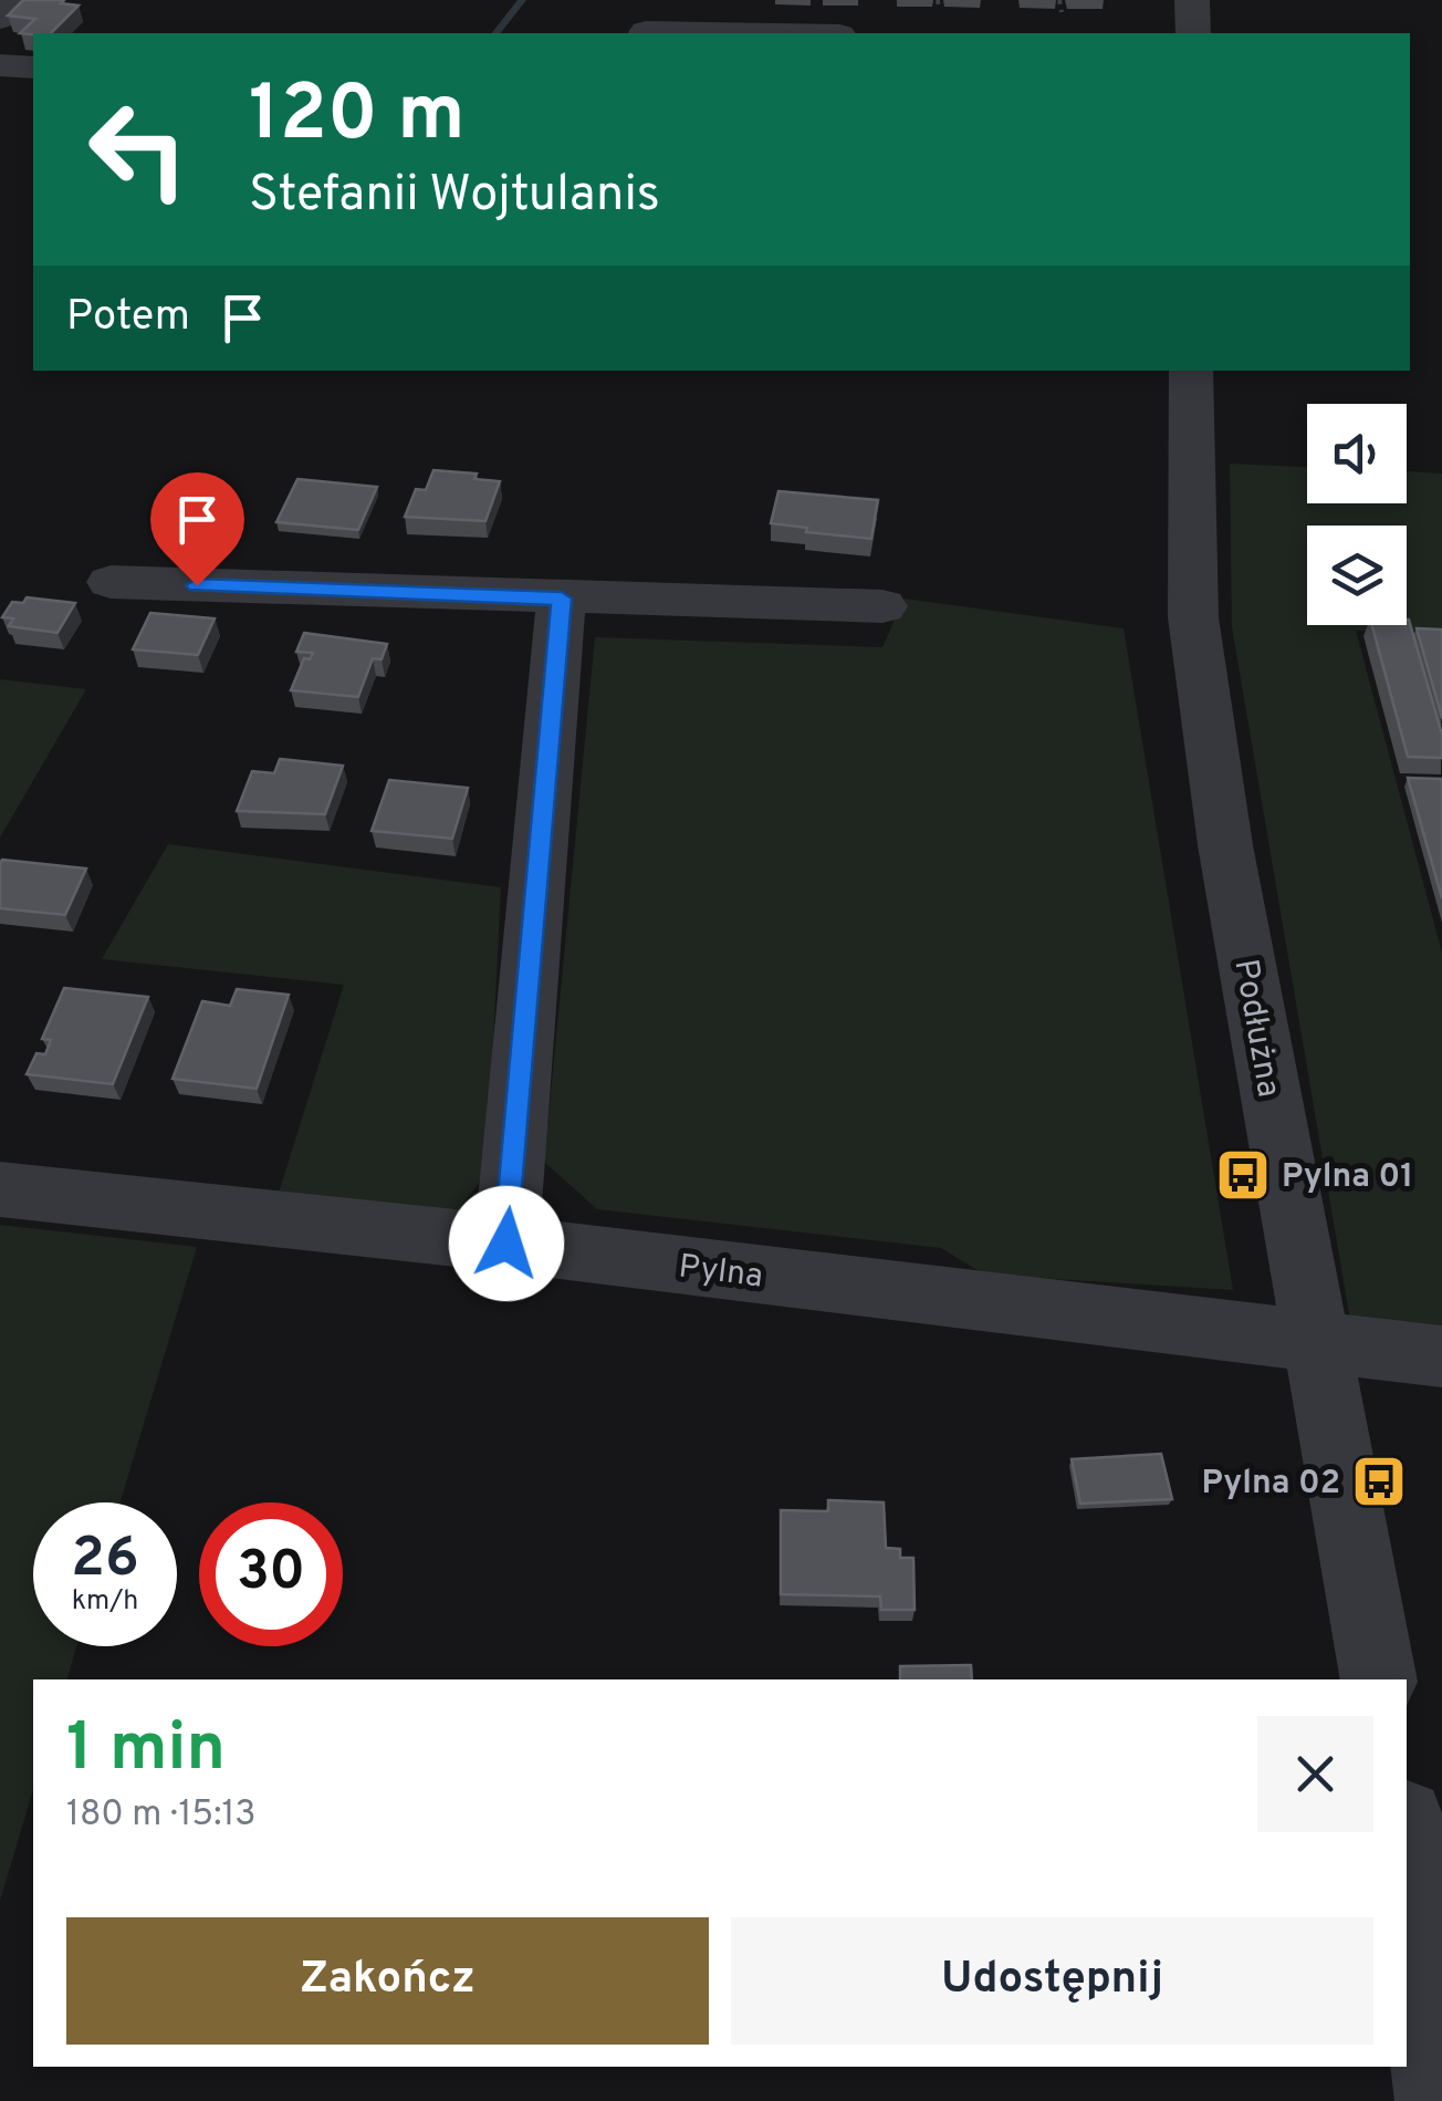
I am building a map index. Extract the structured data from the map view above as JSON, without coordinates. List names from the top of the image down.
{
  "streets": {
    "street": ["Podłużna", "Pylna"]
  },
  "crossings": [
    ["Podłużna", "Pylna"]
  ],
  "places": {
    "bus stop": ["Pylna 01", "Pylna 02"]
  },
  "page": {
    "turn": ["120 m", "Stefanii Wojtulanis"],
    "then": "Potem",
    "speed": "26 km/h",
    "limit": "30",
    "heading": ["1 min", "180 m · 15:13"],
    "buttons": ["Zakończ", "Udostępnij"]
  }
}
